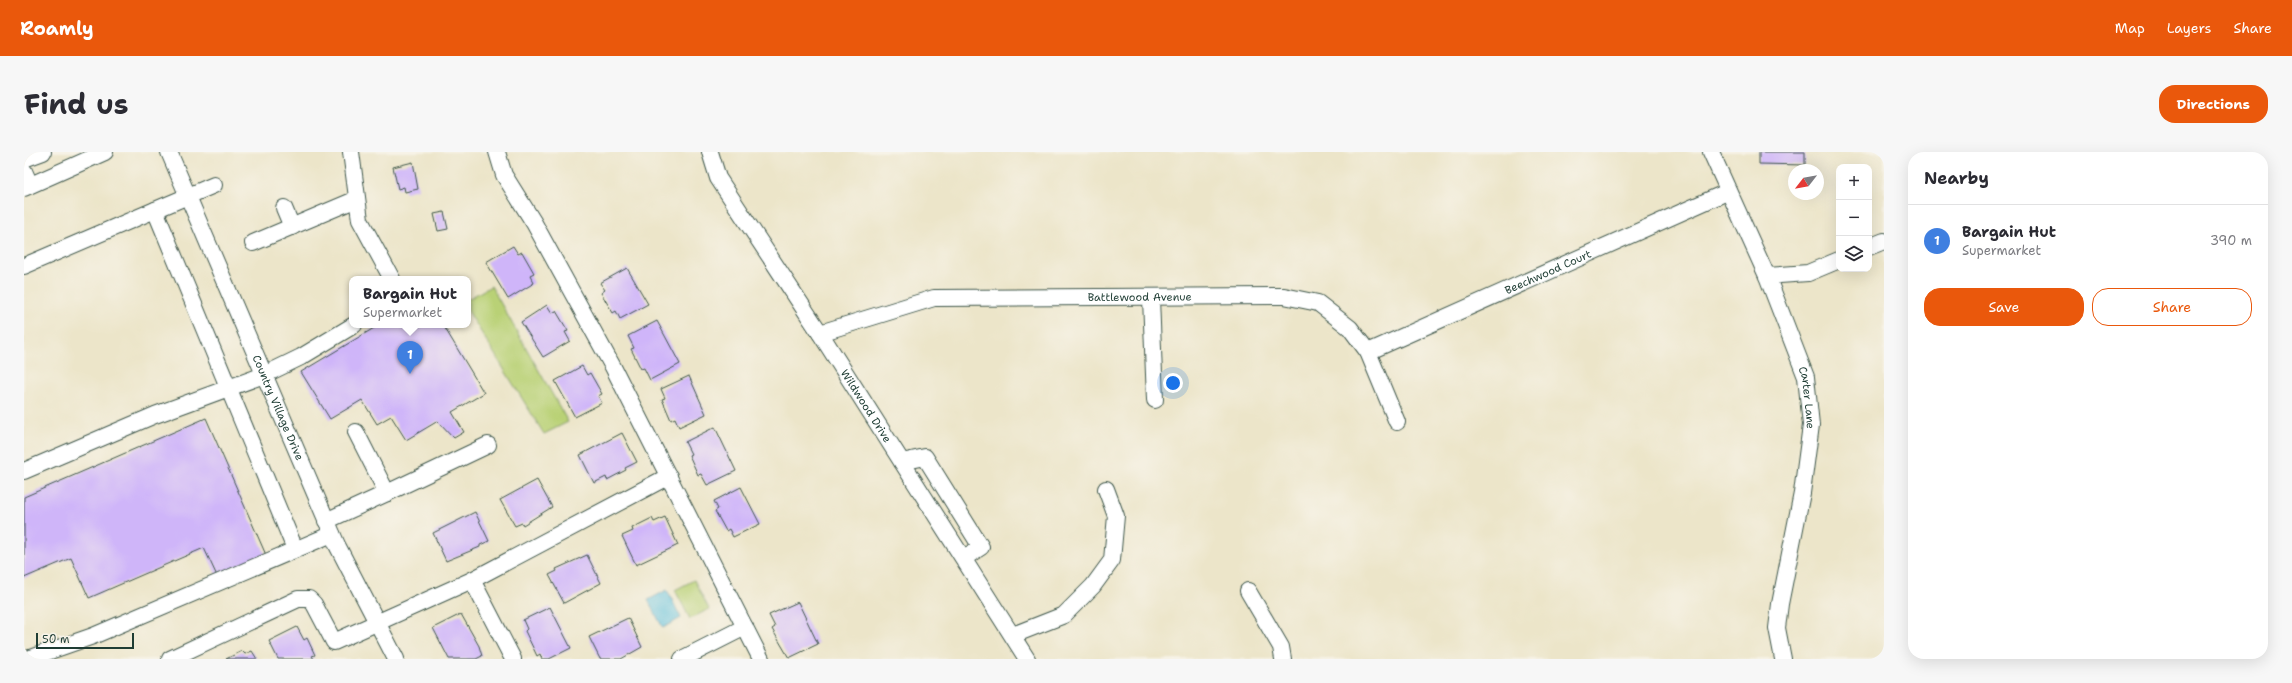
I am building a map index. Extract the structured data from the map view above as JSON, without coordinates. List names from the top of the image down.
{
  "streets": {
    "street": [
      "Beechwood Court",
      "Battlewood Avenue",
      "Carter Lane",
      "Wildwood Drive",
      "Country Village Drive"
    ]
  },
  "crossings": [
    ["Beechwood Court", "Battlewood Avenue"],
    ["Beechwood Court", "Carter Lane"],
    ["Battlewood Avenue", "Wildwood Drive"]
  ],
  "scale_bar": "50 m",
  "north": "bottom left",
  "page": {
    "header": "Roamly",
    "nav": ["Map", "Layers", "Share"],
    "title": "Find us",
    "buttons": [
      "Directions",
      ["Save", "Share"]
    ],
    "heading": "Nearby",
    "map_buttons": ["+", "−"],
    "list": [
      {
        "mark": "1",
        "name": "Bargain Hut",
        "note": "Supermarket",
        "value": "390 m"
      }
    ],
    "popup": ["Bargain Hut", "Supermarket"],
    "pins": "1",
    "scale": "50 m"
  }
}
